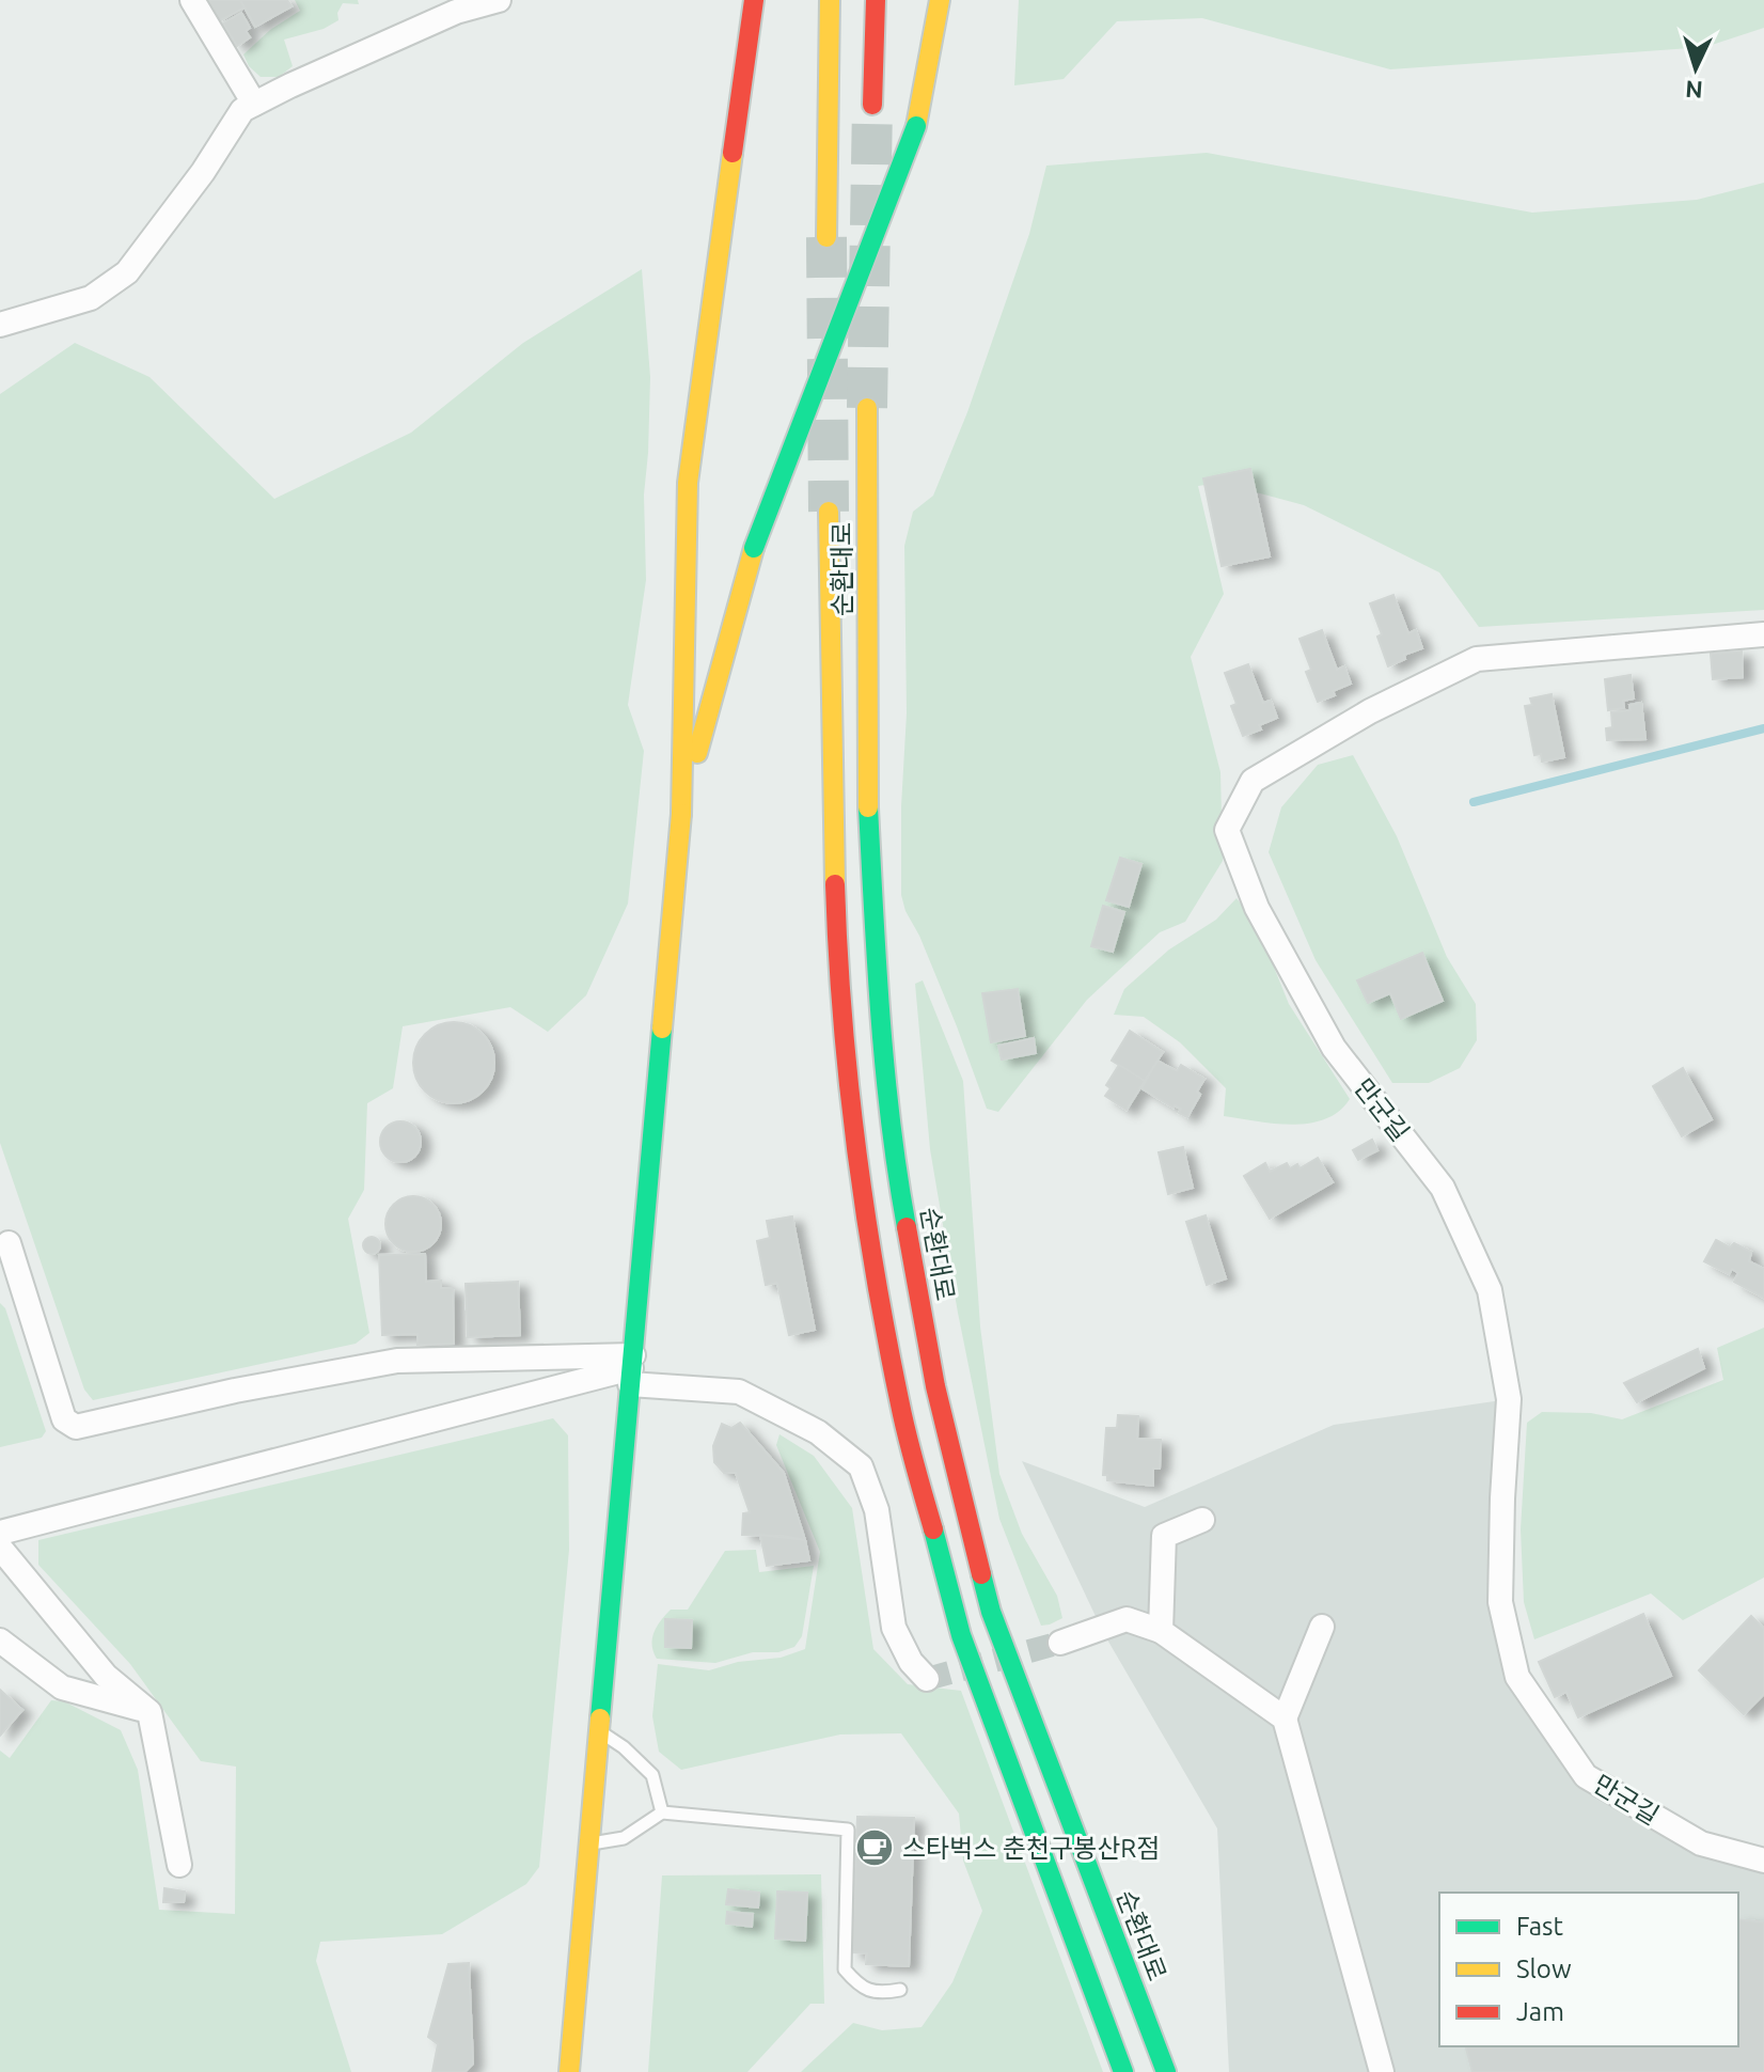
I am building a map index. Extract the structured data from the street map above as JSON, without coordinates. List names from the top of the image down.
{
  "streets": {
    "main road": ["순환대로"],
    "street": ["만군길"]
  },
  "places": {
    "cafe": ["스타벅스 춘천구봉산R점"]
  },
  "legend": ["Fast", "Slow", "Jam"],
  "north": "bottom"
}
